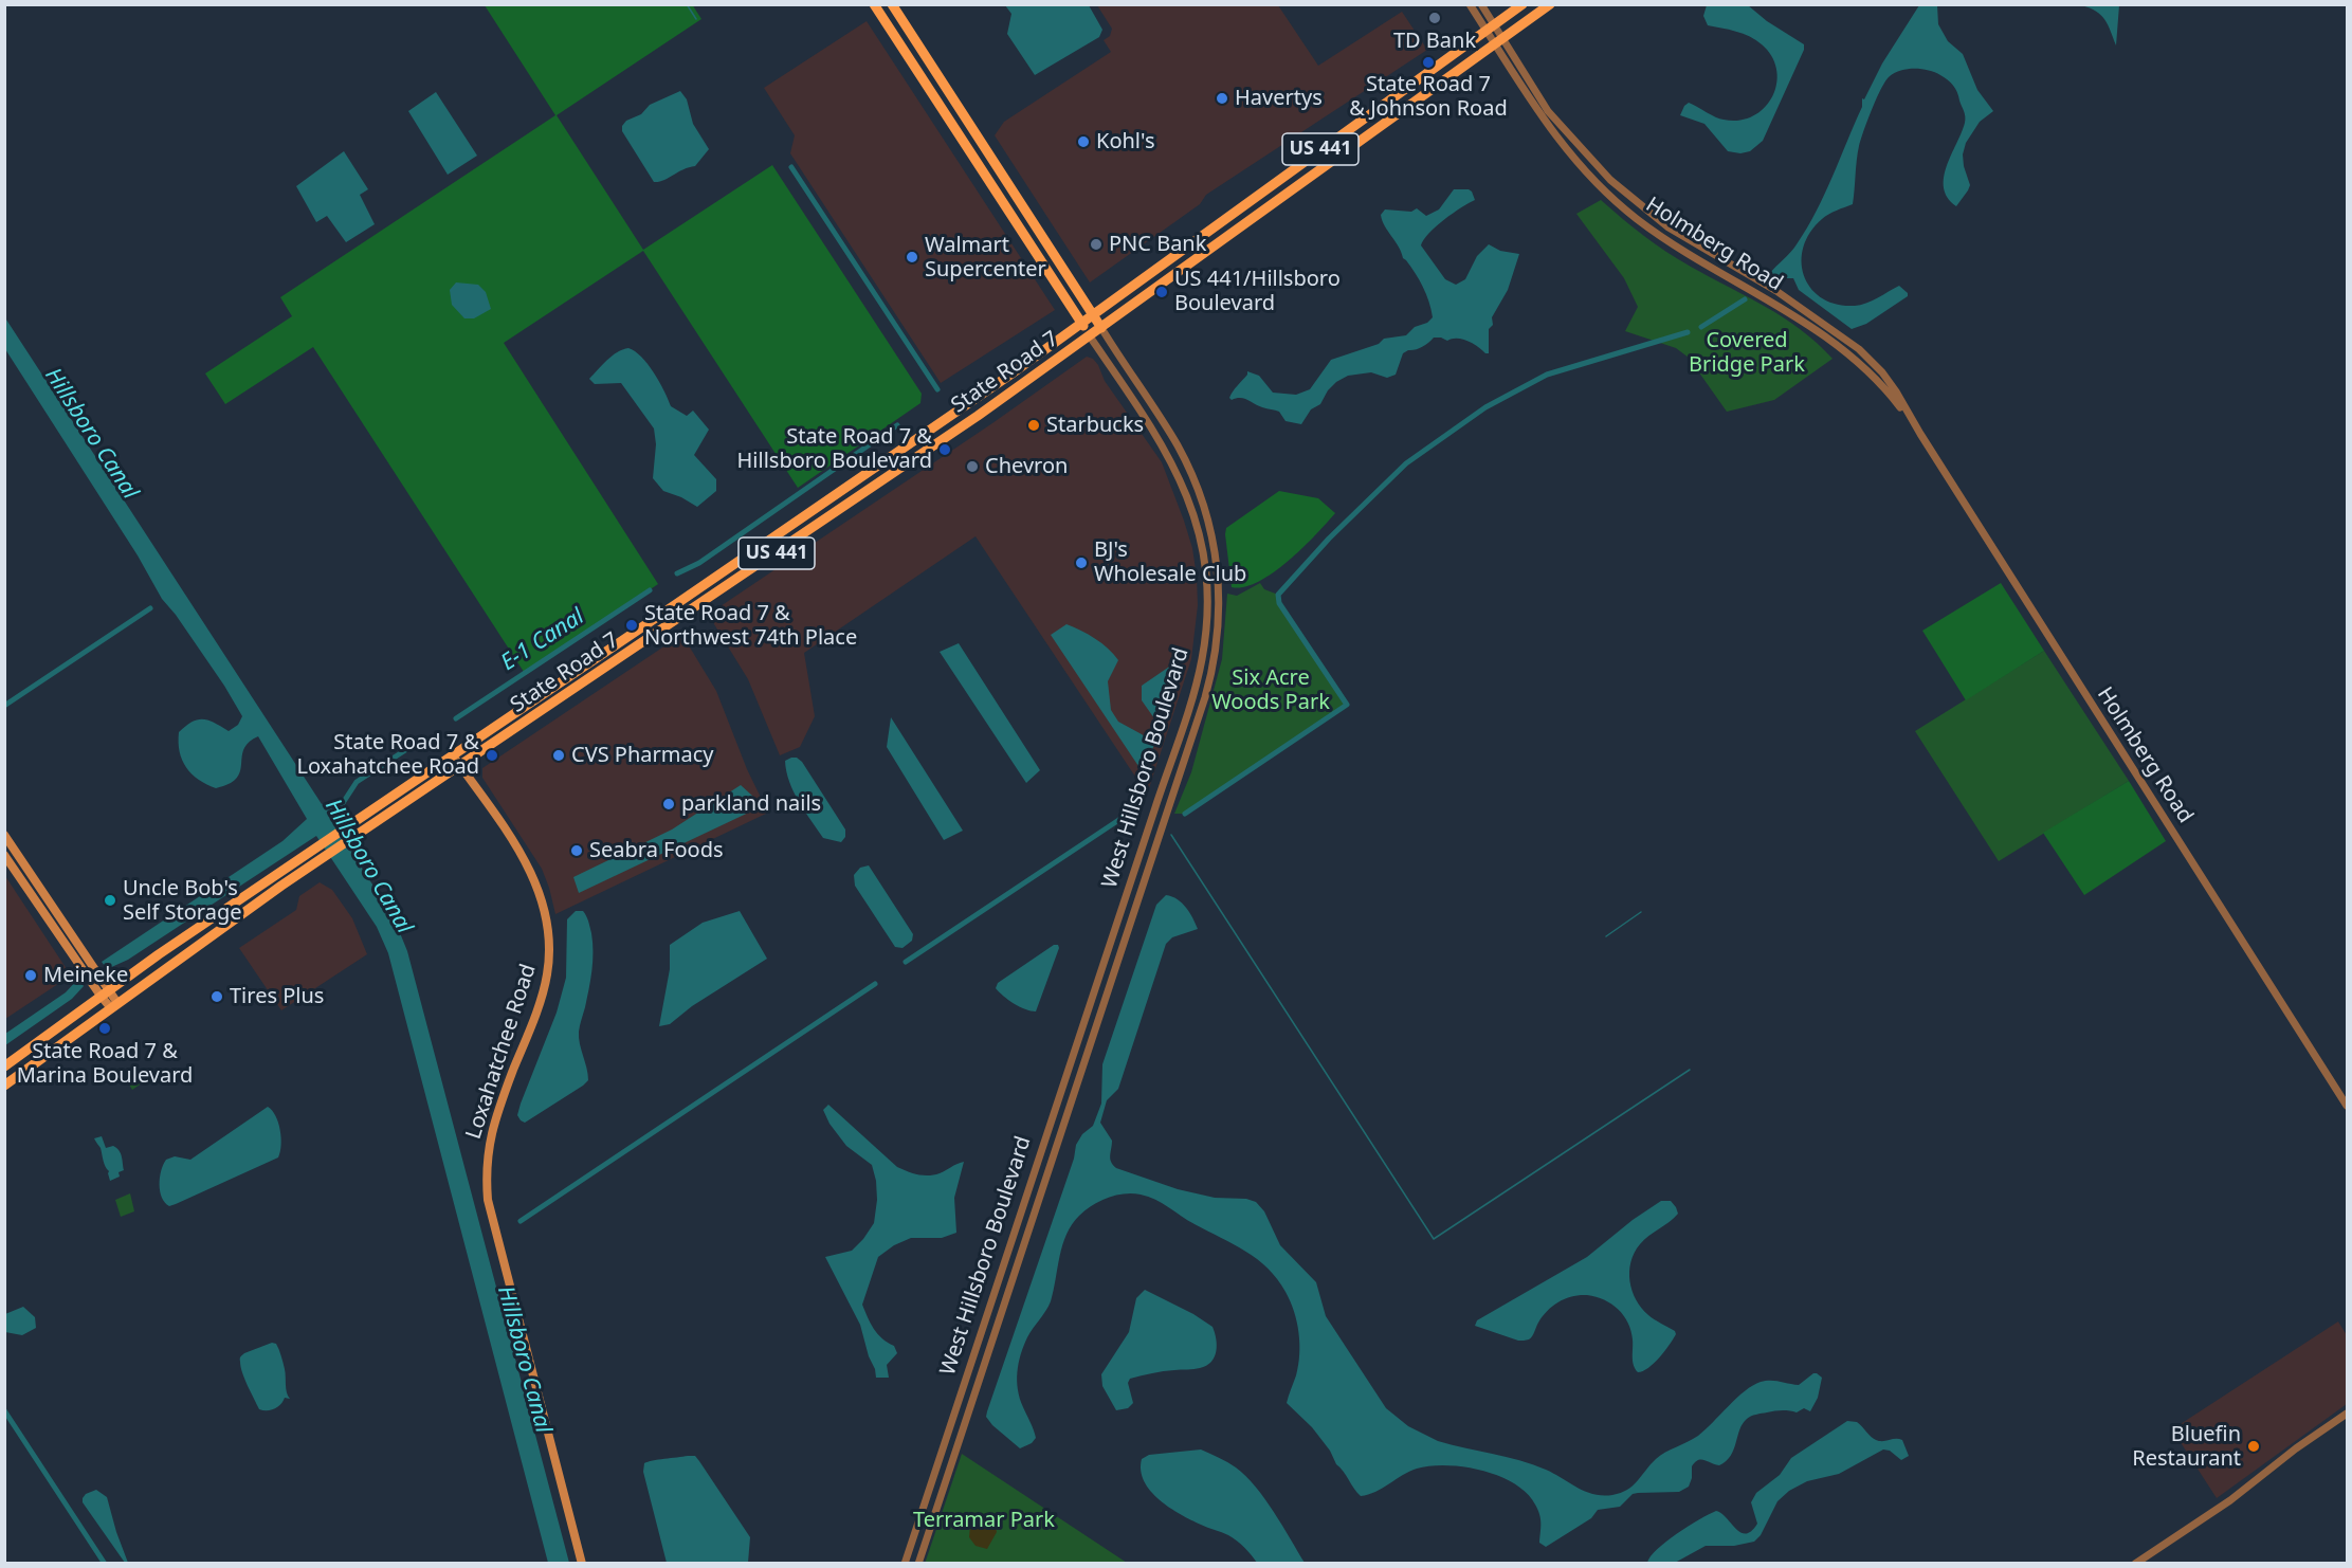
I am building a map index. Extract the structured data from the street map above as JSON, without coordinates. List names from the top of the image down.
{
  "streets": {
    "main road": [
      "US 441",
      "State Road 7",
      "West Hillsboro Boulevard",
      "Loxahatchee Road"
    ],
    "street": ["Holmberg Road"]
  },
  "crossings": [
    ["Holmberg Road", "State Road 7"],
    ["State Road 7", "West Hillsboro Boulevard"],
    ["State Road 7", "Loxahatchee Road"]
  ],
  "water": ["Hillsboro Canal", "E-1 Canal"],
  "parks": ["Covered Bridge Park", "Six Acre Woods Park", "Terramar Park"],
  "places": [
    "TD Bank",
    "State Road 7 & Johnson Road",
    "Havertys",
    "Kohl's",
    "PNC Bank",
    "Walmart Supercenter",
    "US 441/Hillsboro Boulevard",
    "Starbucks",
    "State Road 7 & Hillsboro Boulevard",
    "Chevron",
    "BJ's Wholesale Club",
    "State Road 7 & Northwest 74th Place",
    "State Road 7 & Loxahatchee Road",
    "CVS Pharmacy",
    "parkland nails",
    "Seabra Foods",
    "Uncle Bob's Self Storage",
    "Meineke",
    "Tires Plus",
    "State Road 7 & Marina Boulevard",
    "Bluefin Restaurant"
  ]
}
